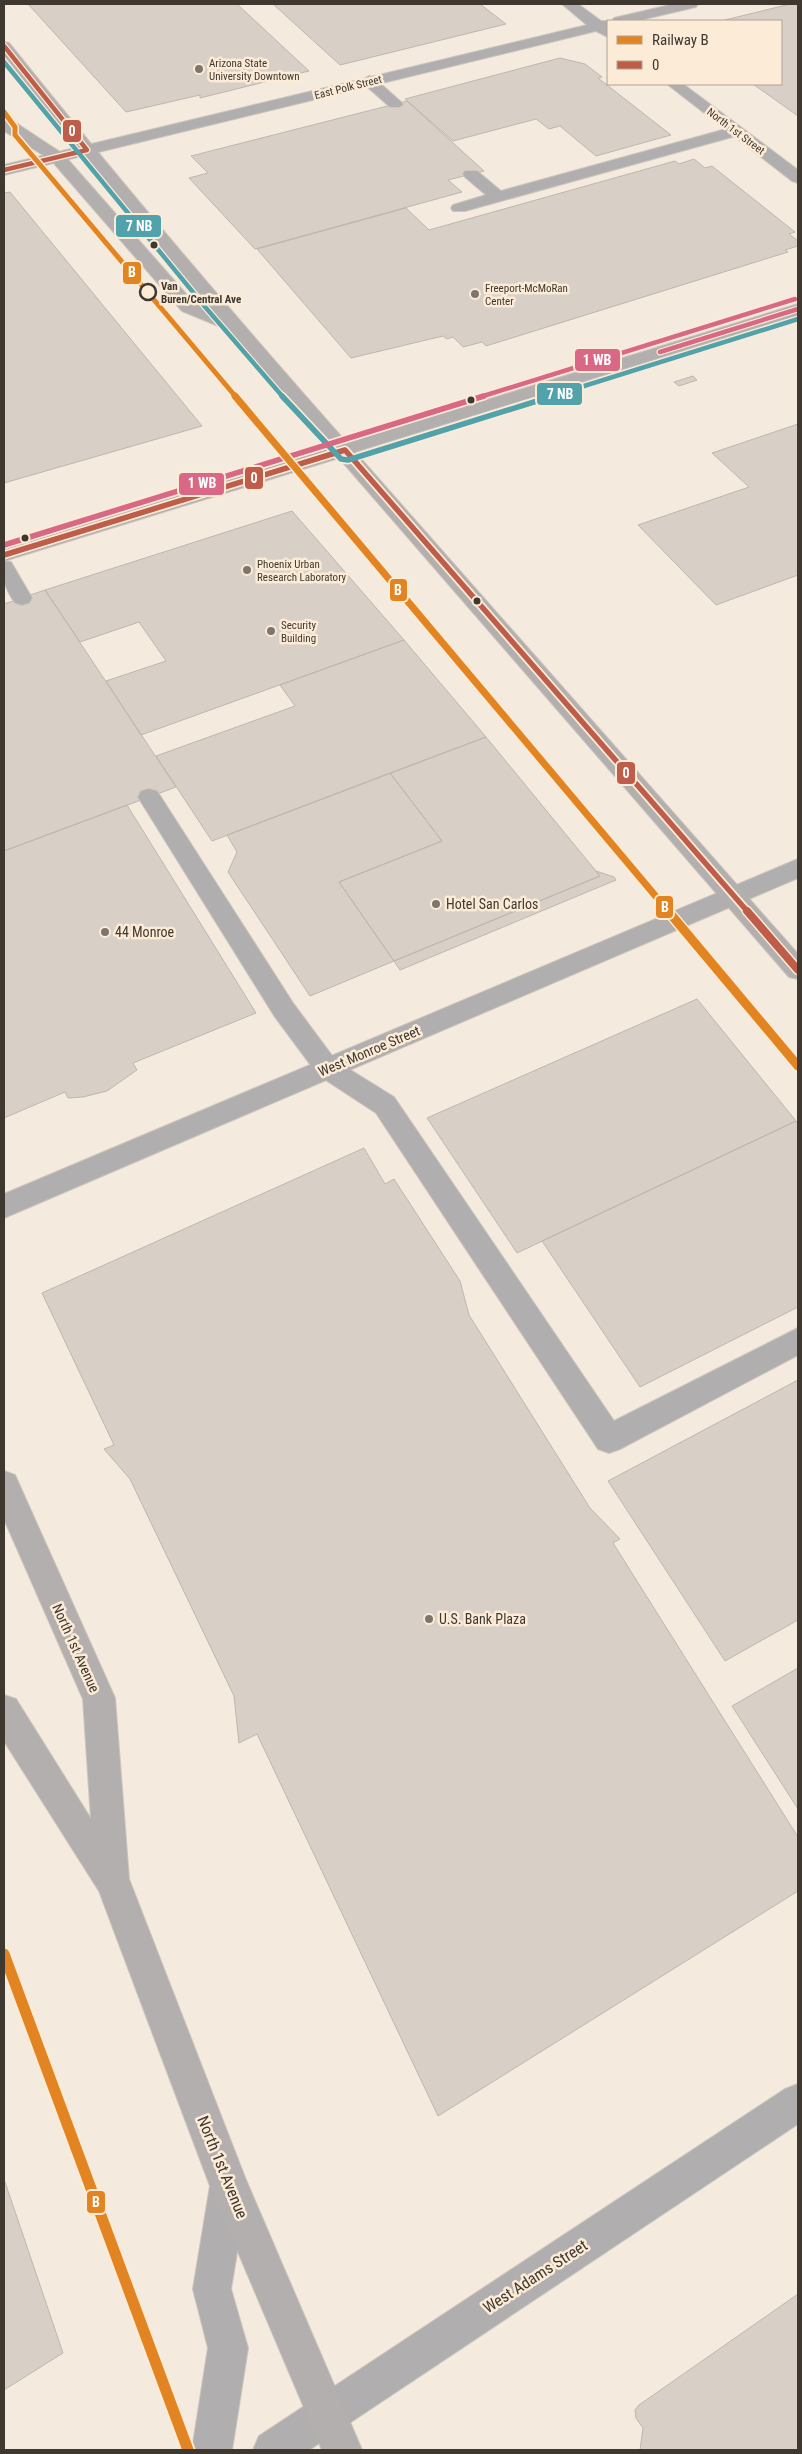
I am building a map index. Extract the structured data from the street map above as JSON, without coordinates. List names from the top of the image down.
{
  "streets": {
    "main road": ["North 1st Avenue"],
    "street": [
      "East Polk Street",
      "North 1st Street",
      "West Monroe Street",
      "West Adams Street"
    ]
  },
  "crossings": [
    ["North 1st Avenue", "West Adams Street"]
  ],
  "places": [
    "Arizona State University Downtown",
    "Van Buren/Central Ave",
    "Freeport-McMoRan Center",
    "Phoenix Urban Research Laboratory",
    "Security Building",
    "Hotel San Carlos",
    "44 Monroe",
    "U.S. Bank Plaza"
  ],
  "lines": ["transit line 0", "rail line B"],
  "legend": ["Railway B", "0"]
}
